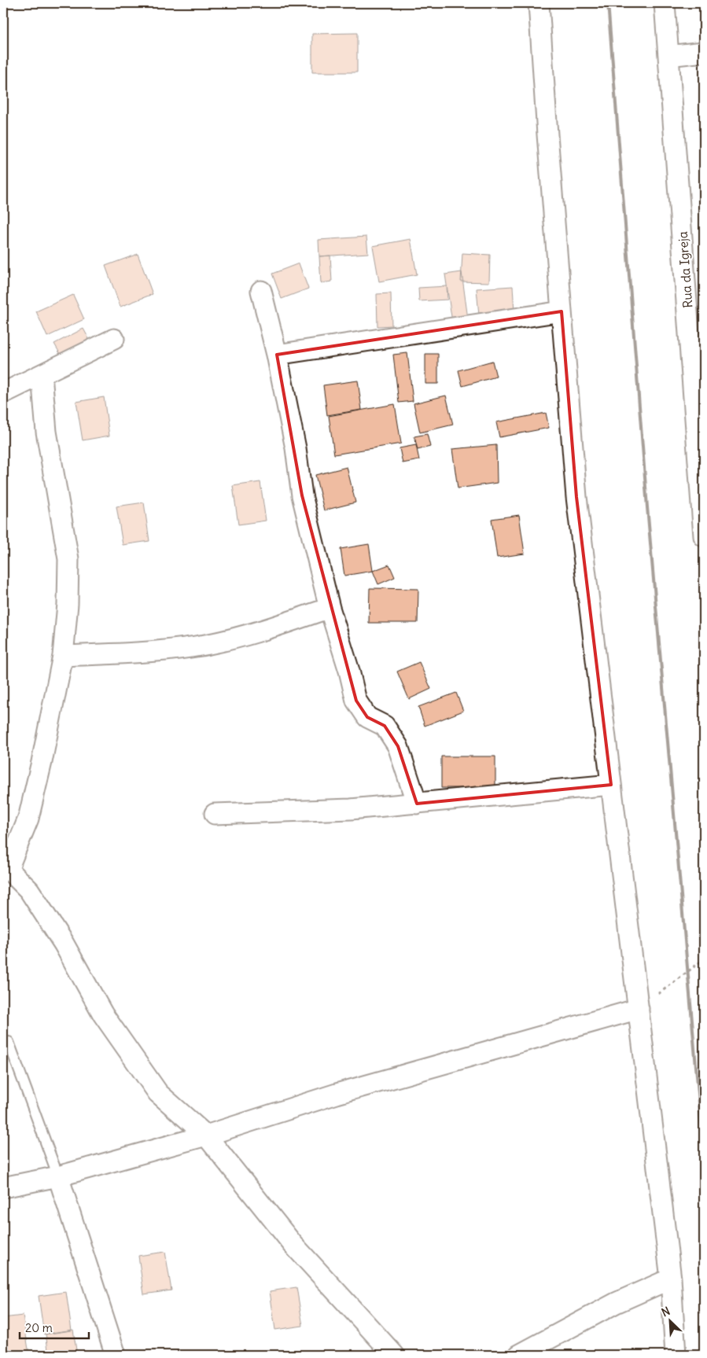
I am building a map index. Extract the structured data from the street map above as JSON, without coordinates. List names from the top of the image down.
{
  "streets": {
    "street": ["Rua da Igreja"]
  },
  "scale_bar": "20 m",
  "north": "top left"
}
